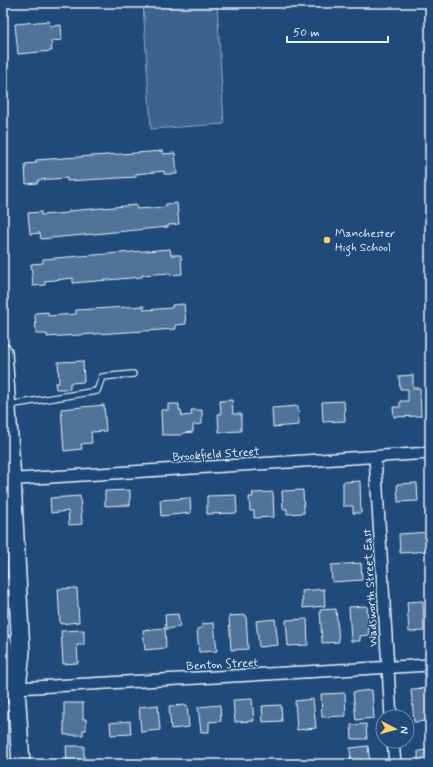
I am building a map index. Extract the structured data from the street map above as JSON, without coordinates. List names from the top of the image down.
{
  "streets": {
    "street": ["Brookfield Street", "Wadsworth Street East", "Benton Street"]
  },
  "crossings": [
    ["Brookfield Street", "Wadsworth Street East"],
    ["Wadsworth Street East", "Benton Street"]
  ],
  "places": ["Manchester High School"],
  "scale_bar": "50 m",
  "north": "right"
}
